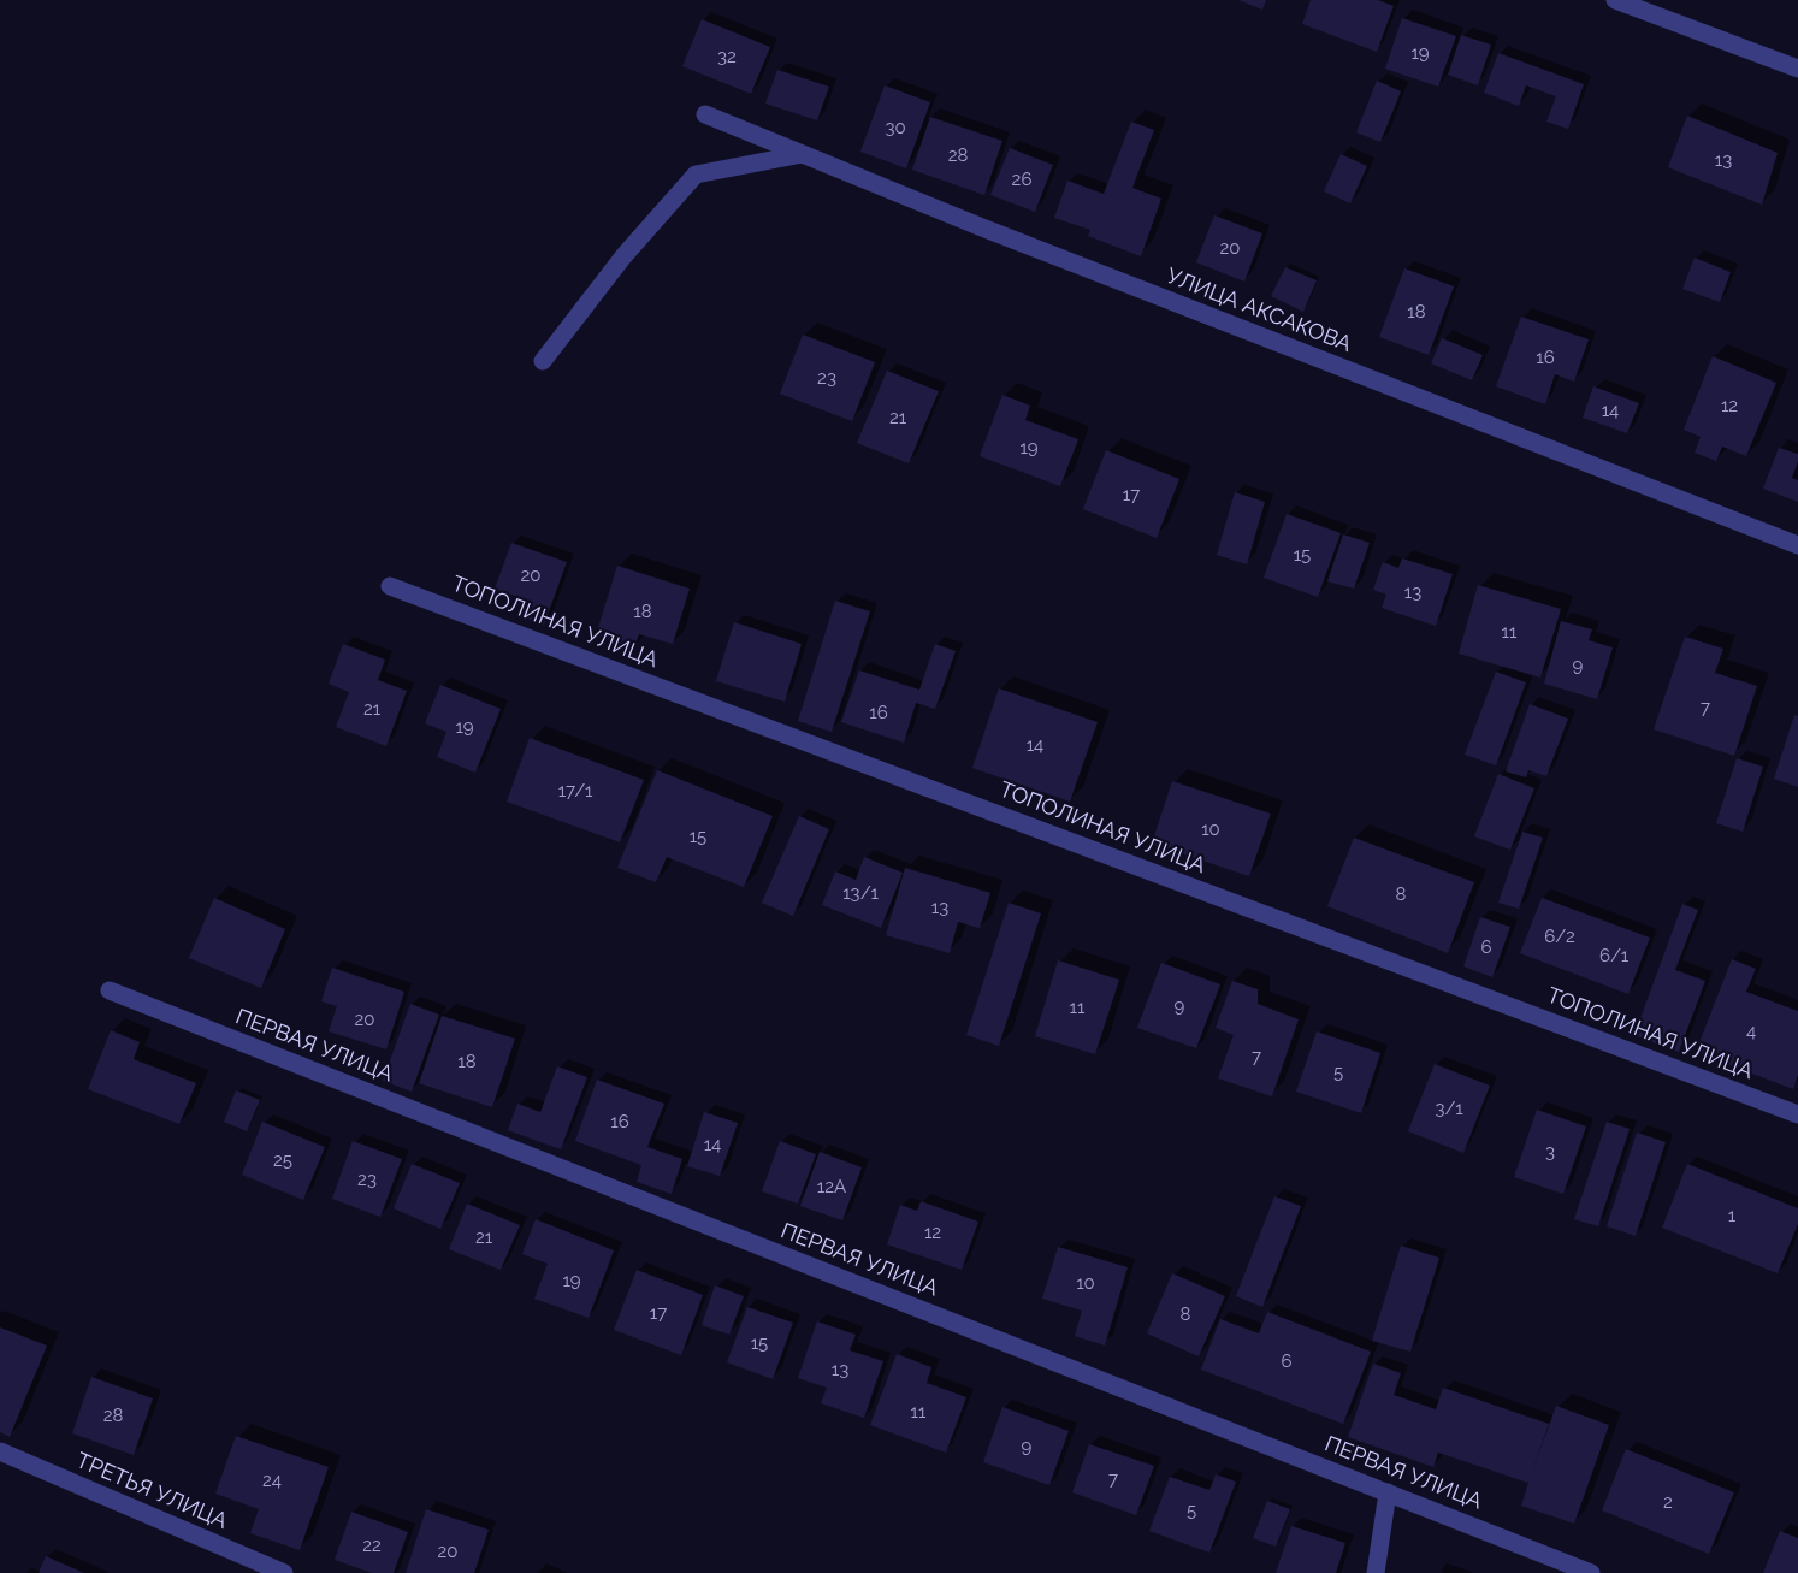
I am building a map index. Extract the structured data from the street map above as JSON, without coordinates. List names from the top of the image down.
{
  "streets": {
    "street": [
      "УЛИЦА АКСАКОВА",
      "ТОПОЛИНАЯ УЛИЦА",
      "ПЕРВАЯ УЛИЦА",
      "ТРЕТЬЯ УЛИЦА"
    ]
  },
  "house_numbers": [
    "19",
    "32",
    "30",
    "28",
    "13",
    "26",
    "20",
    "18",
    "16",
    "23",
    "12",
    "14",
    "21",
    "19",
    "17",
    "15",
    "20",
    "13",
    "18",
    "11",
    "9",
    "7",
    "21",
    "16",
    "19",
    "14",
    "17/1",
    "10",
    "15",
    "13/1",
    "8",
    "13",
    "6/2",
    "6",
    "6/1",
    "9",
    "11",
    "20",
    "4",
    "7",
    "18",
    "5",
    "3/1",
    "16",
    "14",
    "3",
    "25",
    "23",
    "12А",
    "1",
    "12",
    "21",
    "19",
    "10",
    "17",
    "8",
    "15",
    "6",
    "13",
    "11",
    "28",
    "9",
    "7",
    "24",
    "2",
    "5",
    "22",
    "20"
  ]
}
